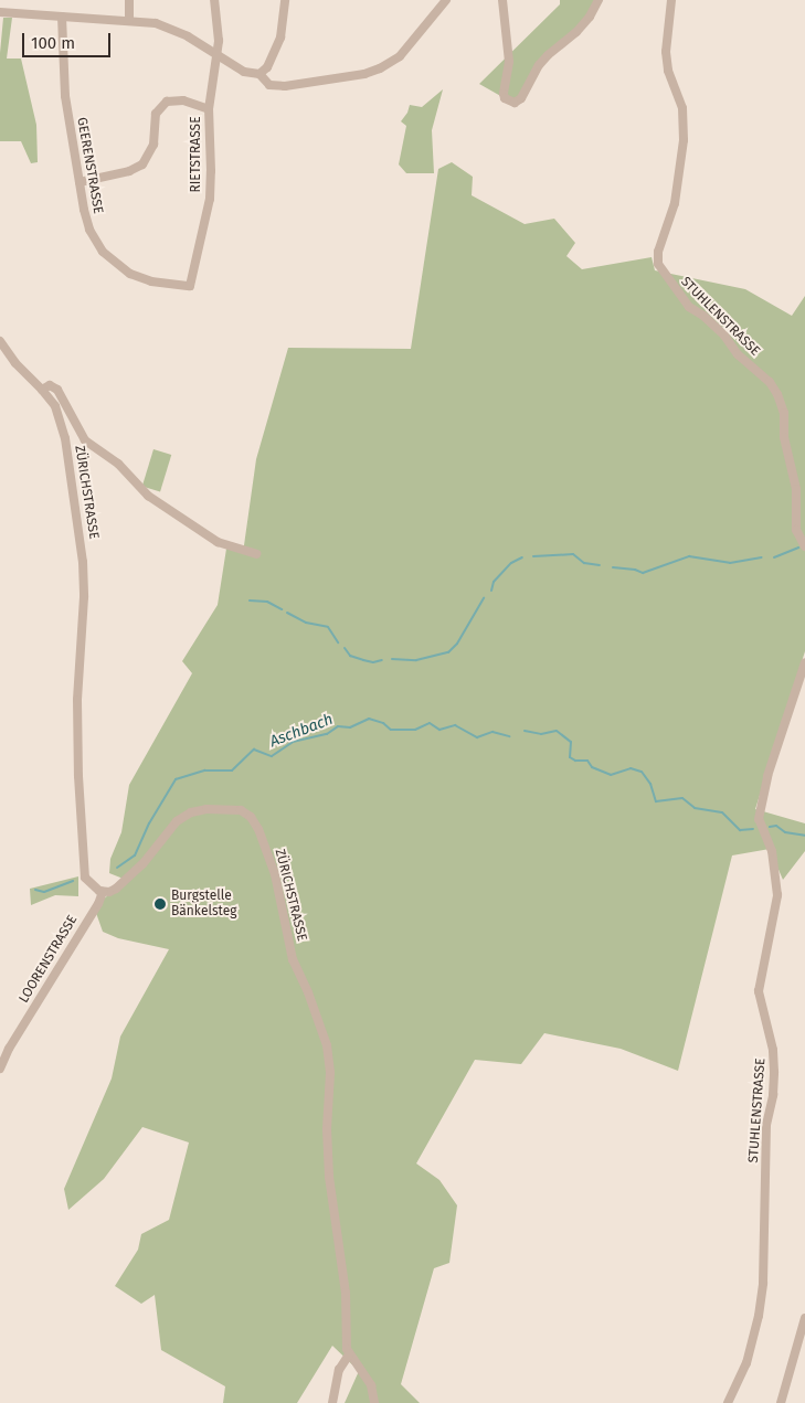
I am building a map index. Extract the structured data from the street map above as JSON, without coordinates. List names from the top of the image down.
{
  "streets": {
    "street": [
      "RIETSTRASSE",
      "GEERENSTRASSE",
      "STUHLENSTRASSE",
      "ZÜRICHSTRASSE",
      "LOORENSTRASSE"
    ]
  },
  "crossings": [
    ["RIETSTRASSE", "GEERENSTRASSE"],
    ["ZÜRICHSTRASSE", "LOORENSTRASSE"]
  ],
  "water": ["Aschbach"],
  "places": ["Burgstelle Bänkelsteg"],
  "scale_bar": "100 m"
}
